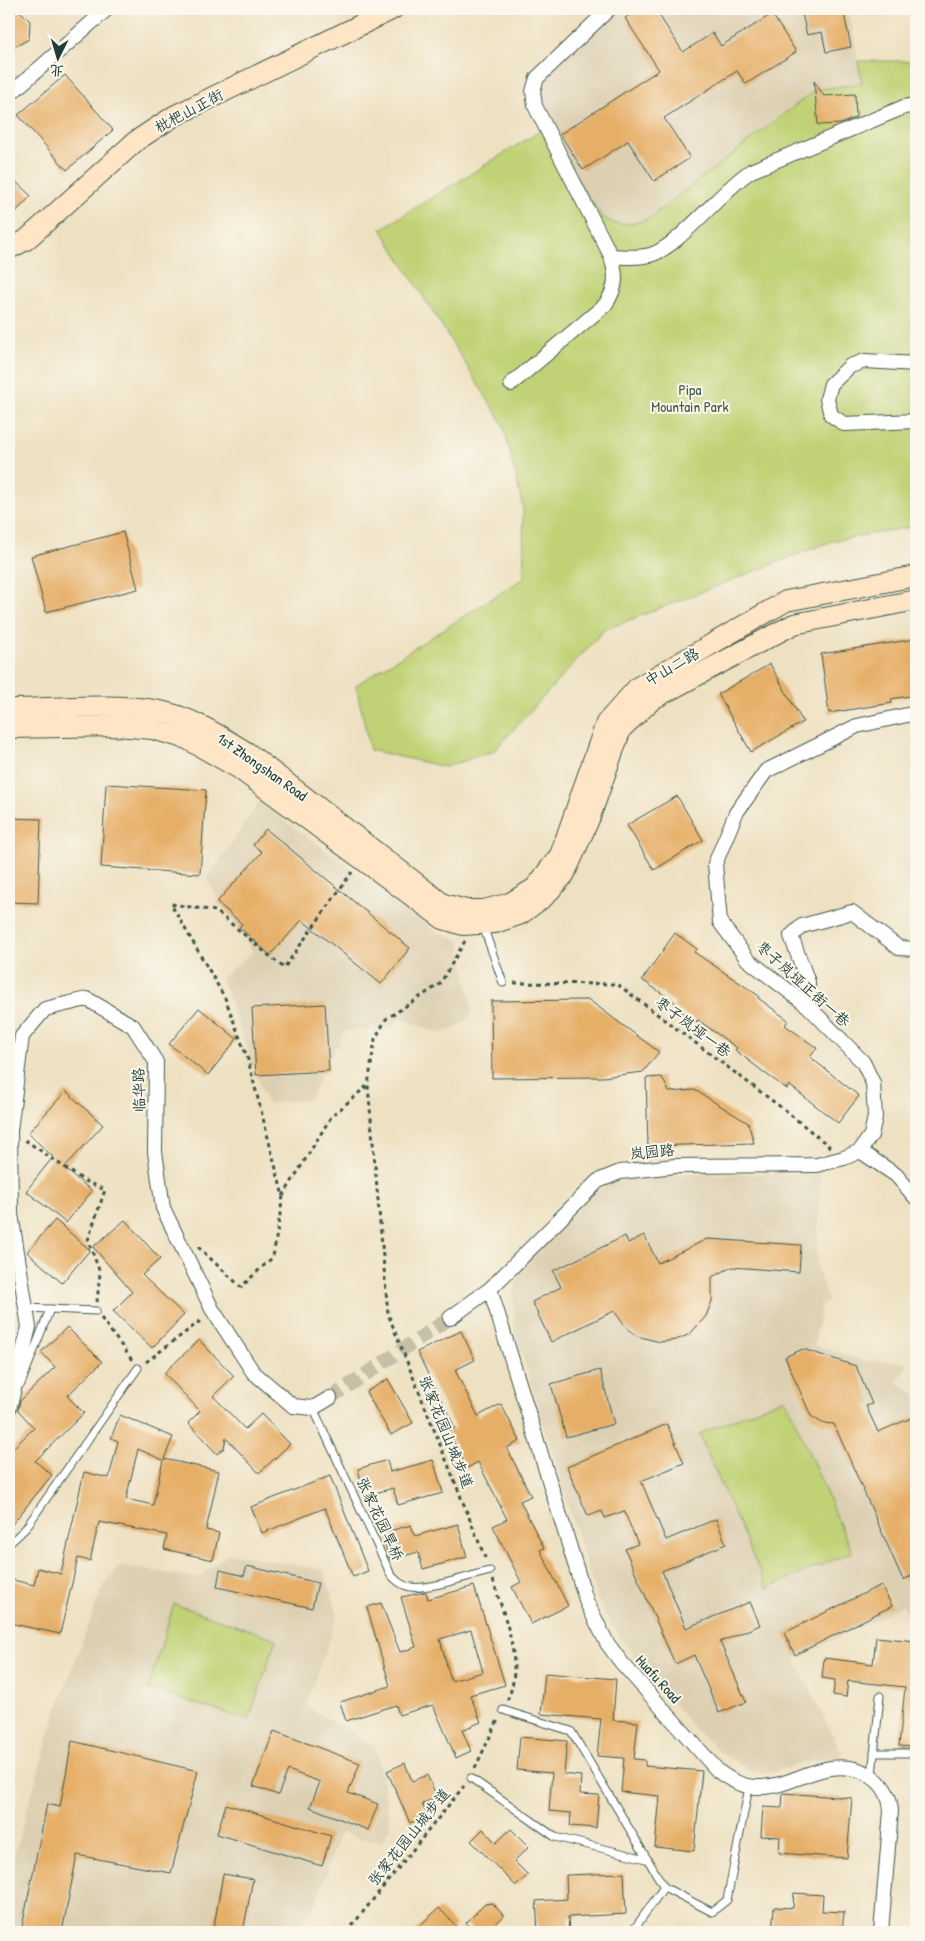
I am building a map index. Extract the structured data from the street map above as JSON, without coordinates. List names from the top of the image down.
{
  "streets": {
    "main road": ["枇杷山正街", "中山二路", "1st Zhongshan Road"],
    "street": [
      "枣子岚垭正街一巷",
      "临华路",
      "岚园路",
      "Huafu Road"
    ],
    "lane": ["张家花园旱桥"],
    "path": ["枣子岚垭一巷", "张家花园山城步道"]
  },
  "crossings": [
    ["中山二路", "1st Zhongshan Road"],
    ["中山二路", "张家花园山城步道"],
    ["1st Zhongshan Road", "张家花园山城步道"],
    ["枣子岚垭正街一巷", "岚园路"],
    ["枣子岚垭一巷", "岚园路"],
    ["临华路", "张家花园旱桥"],
    ["岚园路", "Huafu Road"],
    ["张家花园山城步道", "张家花园旱桥"]
  ],
  "parks": ["Pipa Mountain Park"],
  "north": "bottom"
}
